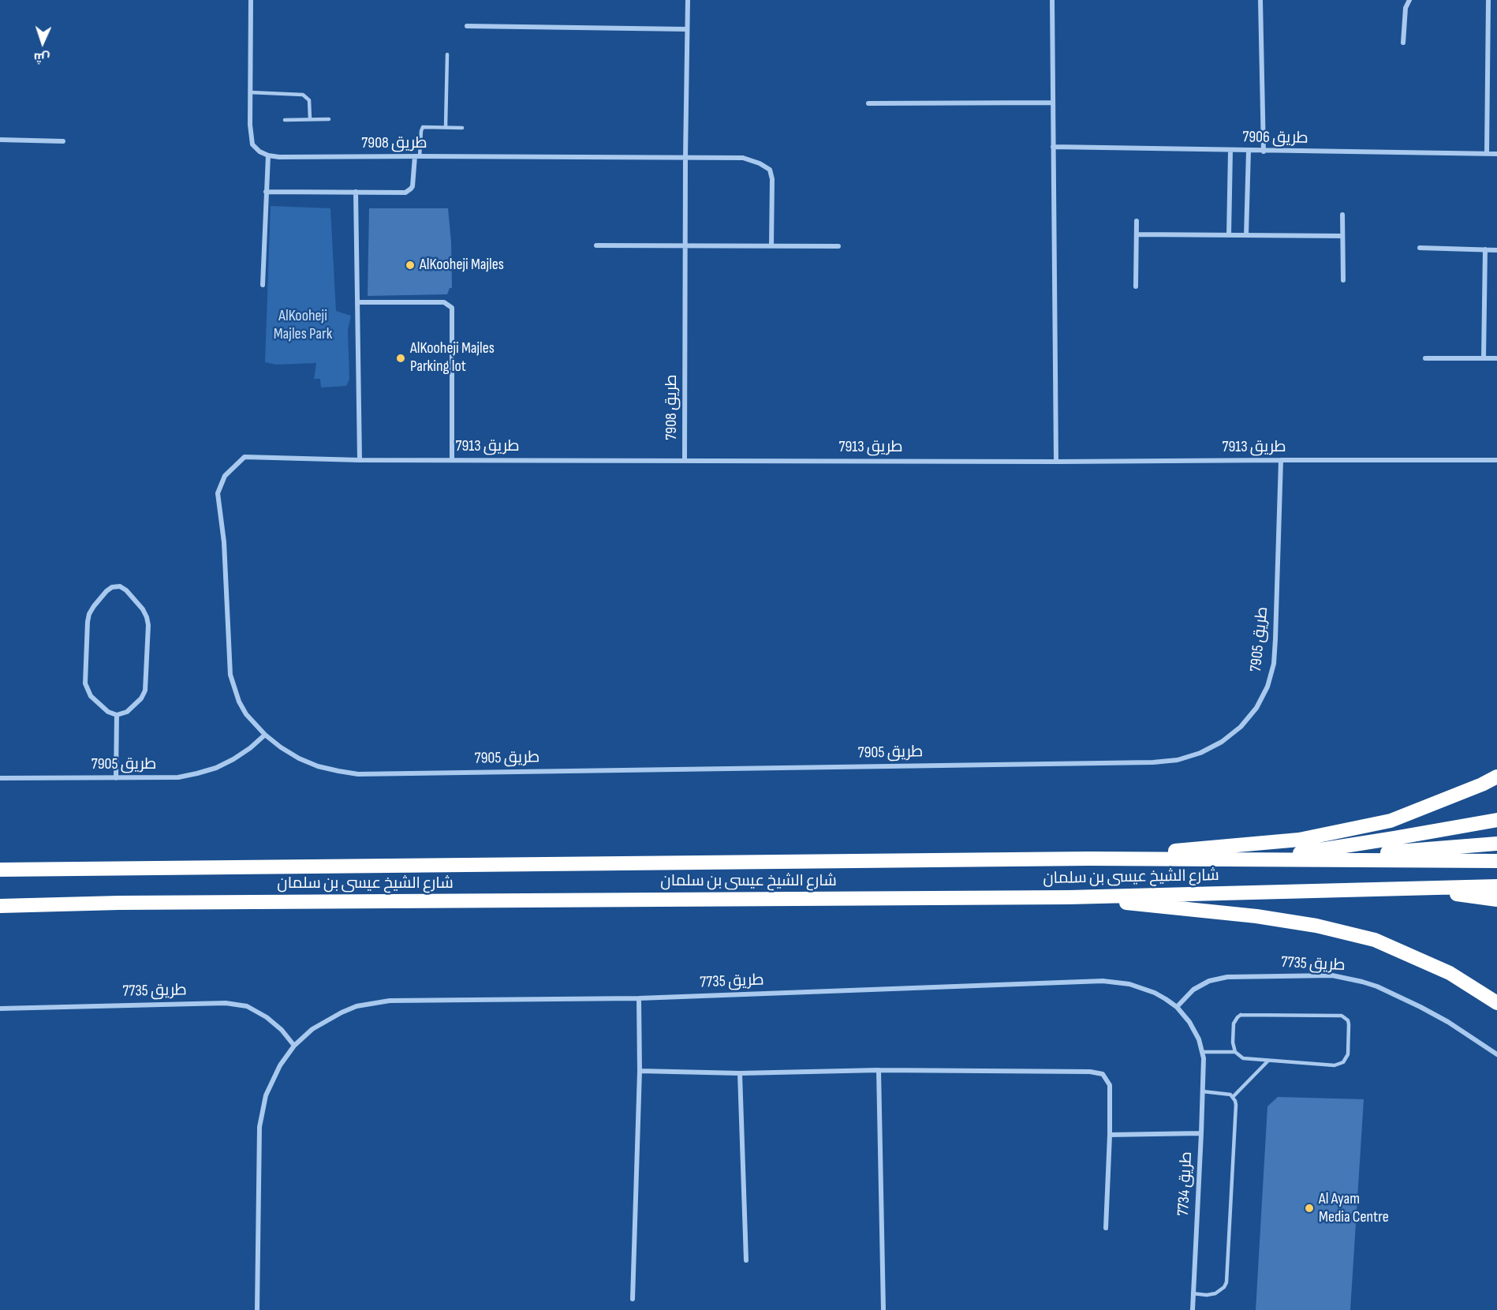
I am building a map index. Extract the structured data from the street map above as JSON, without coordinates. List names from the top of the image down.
{
  "streets": {
    "highway": ["شارع الشيخ عيسى بن سلمان"],
    "street": [
      "طريق 7906",
      "طريق 7908",
      "طريق 7913",
      "طريق 7905",
      "طريق 7735",
      "طريق 7734"
    ]
  },
  "crossings": [
    ["طريق 7908", "طريق 7913"],
    ["طريق 7913", "طريق 7905"],
    ["طريق 7735", "طريق 7734"]
  ],
  "parks": ["AlKooheji Majles Park"],
  "places": ["AlKooheji Majles", "AlKooheji Majles Parking lot", "Al Ayam Media Centre"],
  "north": "bottom"
}
